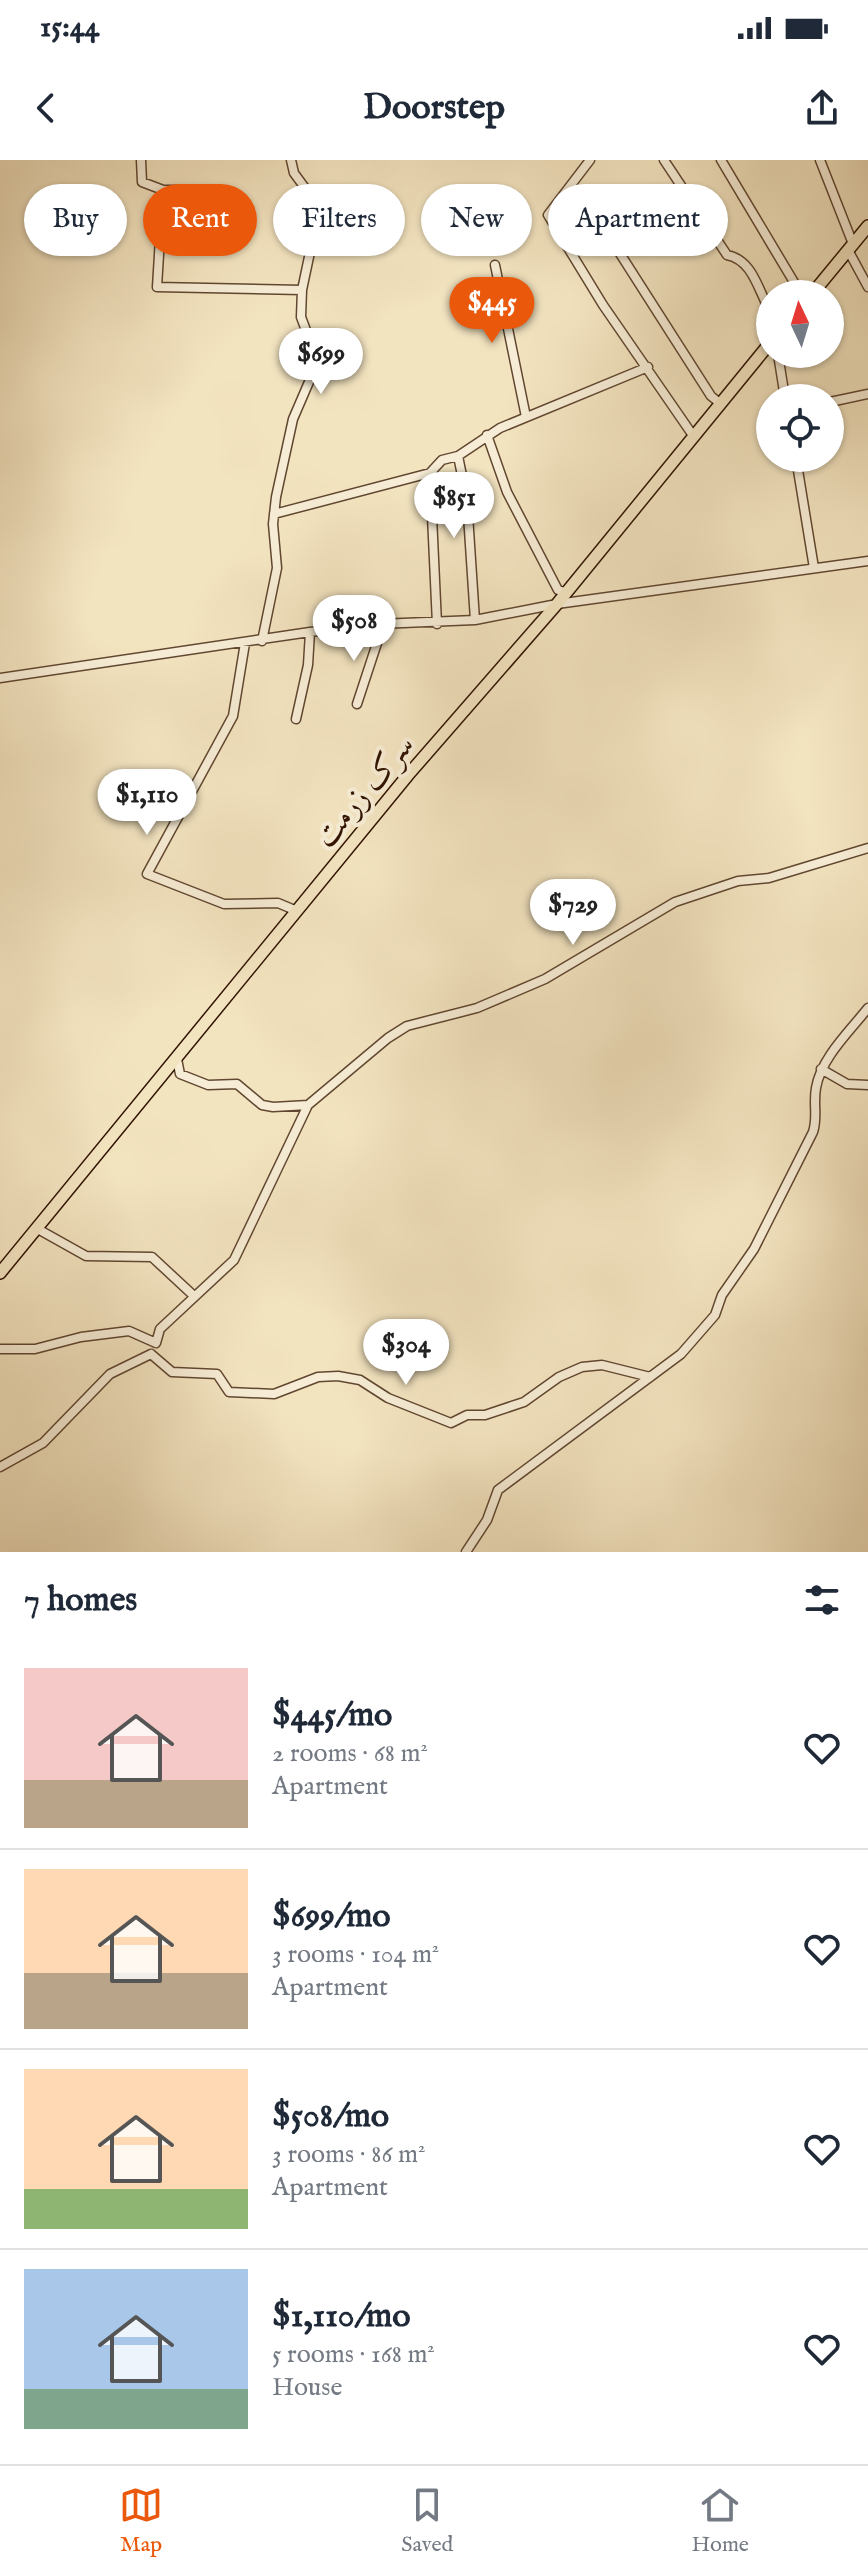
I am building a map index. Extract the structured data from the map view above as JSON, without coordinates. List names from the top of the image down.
{
  "streets": {
    "highway": ["سرک زرمت"]
  },
  "north": "top",
  "page": {
    "status": "15:44",
    "header": "Doorstep",
    "chip": [
      "Buy",
      "Rent",
      "Filters",
      "New",
      "Apartment"
    ],
    "price": [
      "$445",
      "$699",
      "$851",
      "$508",
      "$1,110",
      "$729",
      "$304"
    ],
    "heading": "7 homes",
    "list": [
      {
        "name": "$445/mo",
        "note": "2 rooms · 68 m² · Apartment"
      },
      {
        "name": "$699/mo",
        "note": "3 rooms · 104 m² · Apartment"
      },
      {
        "name": "$508/mo",
        "note": "3 rooms · 86 m² · Apartment"
      },
      {
        "name": "$1,110/mo",
        "note": "5 rooms · 168 m² · House"
      }
    ],
    "tabs": ["Map", "Saved", "Home"]
  }
}
